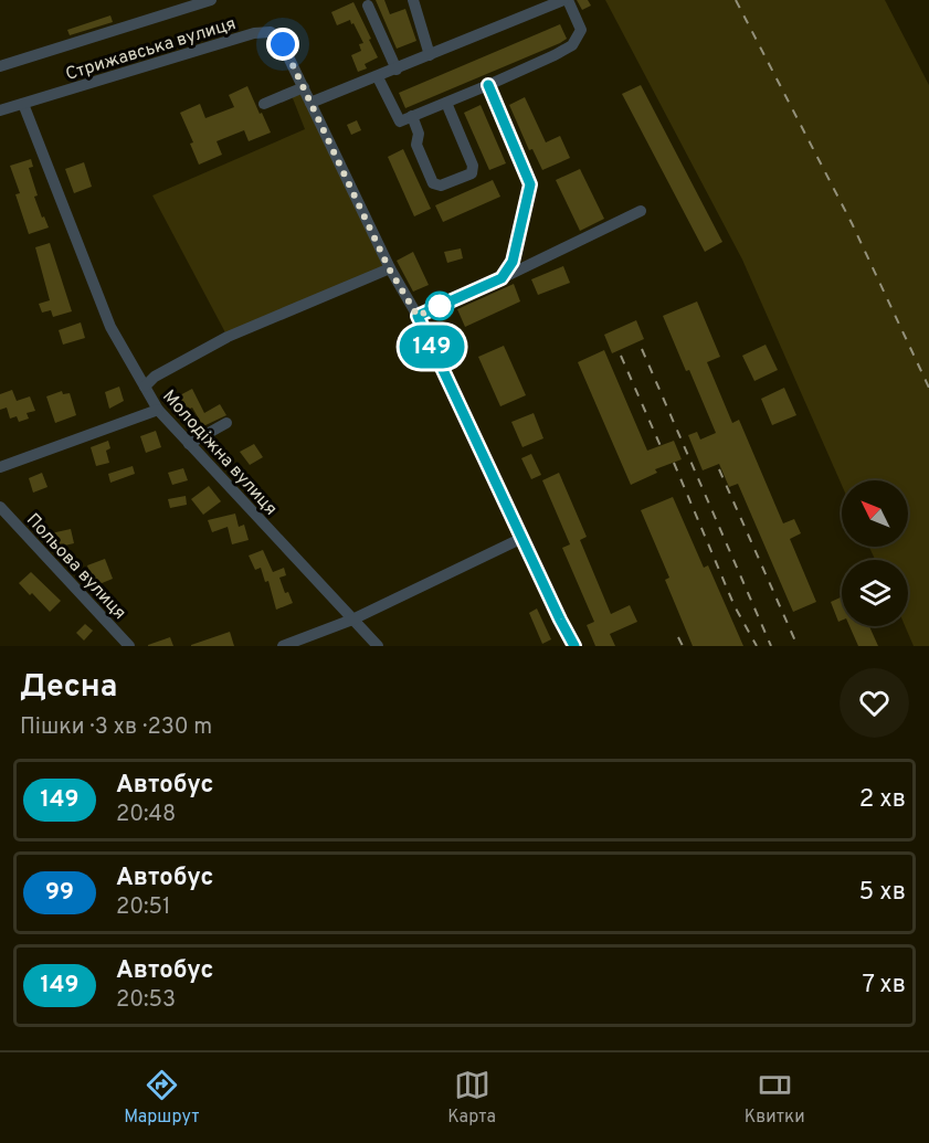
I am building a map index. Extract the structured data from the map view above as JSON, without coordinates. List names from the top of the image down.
{
  "streets": {
    "street": ["Стрижавська вулиця", "Молодіжна вулиця", "Польова вулиця"]
  },
  "crossings": [
    ["Стрижавська вулиця", "Молодіжна вулиця"]
  ],
  "lines": ["bus line 149"],
  "north": "top left",
  "page": {
    "on_map": "149",
    "heading": ["Десна", "Пішки · 3 хв · 230 m"],
    "list": [
      {
        "mark": "149",
        "name": "Автобус",
        "note": "20:48",
        "value": "2 хв"
      },
      {
        "mark": "99",
        "name": "Автобус",
        "note": "20:51",
        "value": "5 хв"
      },
      {
        "mark": "149",
        "name": "Автобус",
        "note": "20:53",
        "value": "7 хв"
      }
    ],
    "tabs": ["Маршрут", "Карта", "Квитки"]
  }
}
